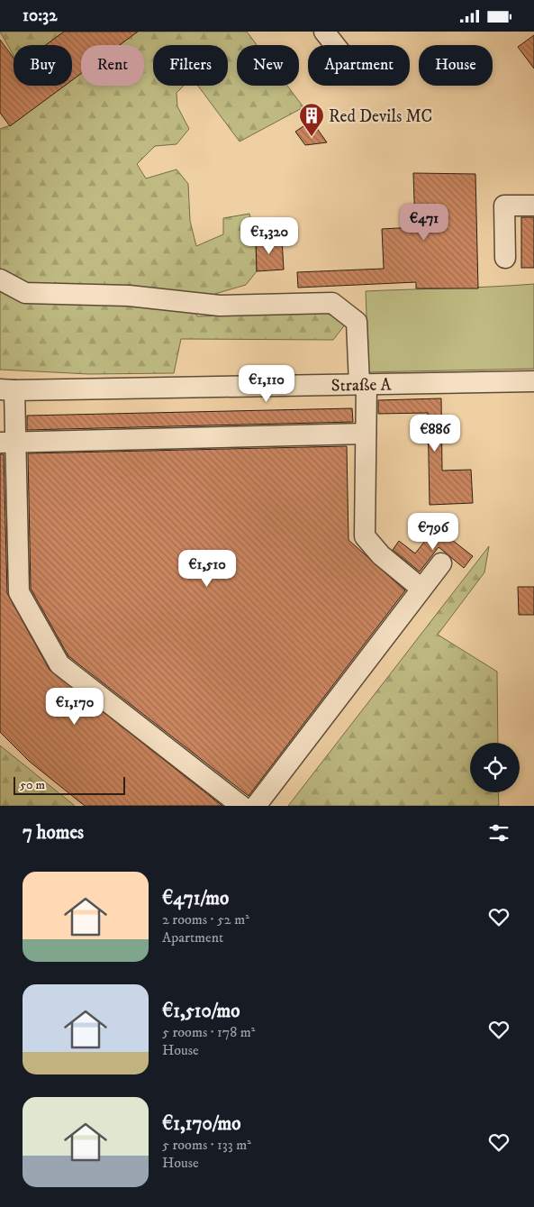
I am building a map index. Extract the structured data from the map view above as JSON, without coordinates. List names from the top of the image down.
{
  "streets": {
    "street": ["Straße A"]
  },
  "places": {
    "building": ["Red Devils MC"]
  },
  "scale_bar": "50 m",
  "page": {
    "status": "10:32",
    "chip": [
      "Buy",
      "Rent",
      "Filters",
      "New",
      "Apartment",
      "House"
    ],
    "price": [
      "€471",
      "€1,320",
      "€1,110",
      "€886",
      "€796",
      "€1,510",
      "€1,170"
    ],
    "scale": "50 m",
    "heading": "7 homes",
    "list": [
      {
        "name": "€471/mo",
        "note": "2 rooms · 52 m² · Apartment"
      },
      {
        "name": "€1,510/mo",
        "note": "5 rooms · 178 m² · House"
      },
      {
        "name": "€1,170/mo",
        "note": "5 rooms · 133 m² · House"
      }
    ]
  }
}
